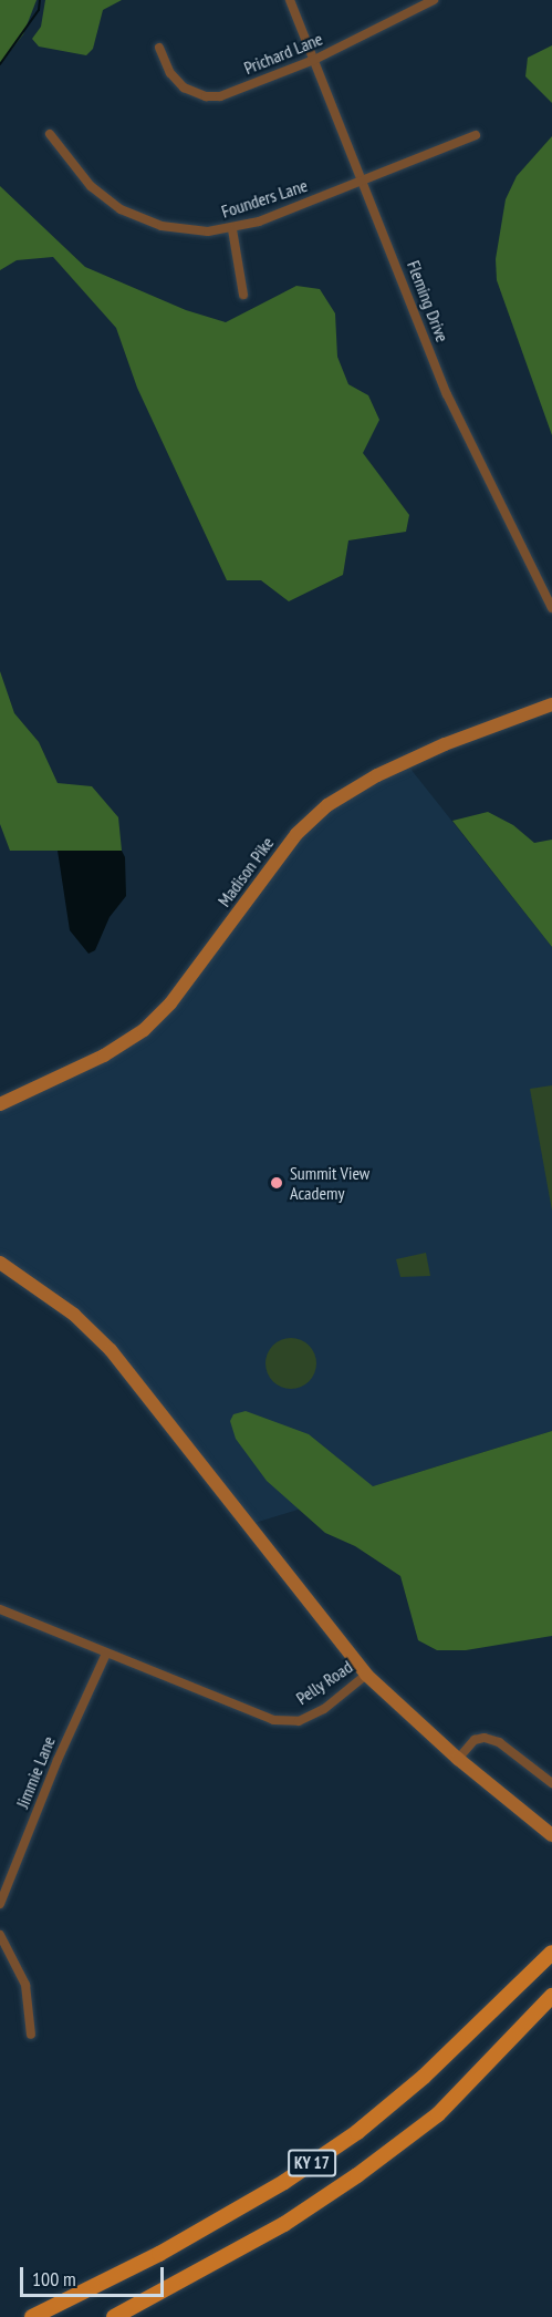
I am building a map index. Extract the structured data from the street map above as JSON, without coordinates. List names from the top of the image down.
{
  "streets": {
    "main road": ["Madison Pike", "Pelly Road", "KY 17"],
    "street": [
      "Prichard Lane",
      "Founders Lane",
      "Fleming Drive",
      "Jimmie Lane"
    ]
  },
  "crossings": [
    ["Prichard Lane", "Fleming Drive"],
    ["Founders Lane", "Fleming Drive"],
    ["Pelly Road", "Jimmie Lane"]
  ],
  "places": ["Summit View Academy"],
  "scale_bar": "100 m"
}
